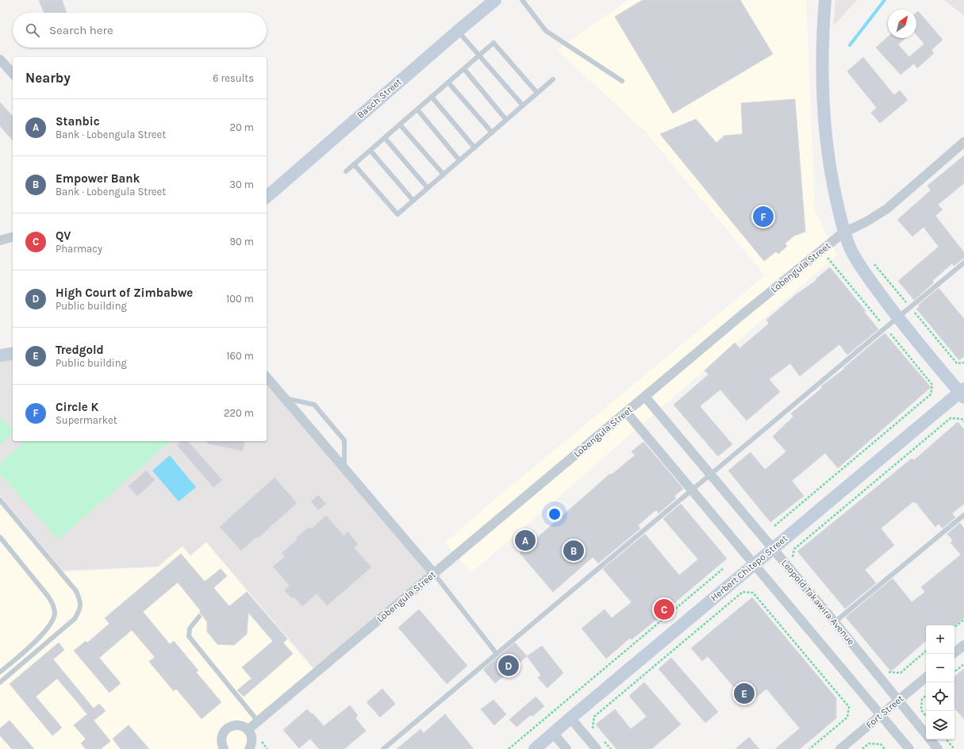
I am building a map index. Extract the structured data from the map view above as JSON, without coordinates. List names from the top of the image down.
{
  "streets": {
    "street": [
      "Basch Street",
      "Lobengula Street",
      "Herbert Chitepo Street",
      "Leopold Takawira Avenue",
      "Fort Street"
    ]
  },
  "crossings": [
    ["Lobengula Street", "Leopold Takawira Avenue"],
    ["Herbert Chitepo Street", "Leopold Takawira Avenue"],
    ["Leopold Takawira Avenue", "Fort Street"]
  ],
  "north": "top right",
  "page": {
    "search": "Search here",
    "heading": ["Nearby", "6 results"],
    "list": [
      {
        "mark": "A",
        "name": "Stanbic",
        "note": "Bank · Lobengula Street",
        "value": "20 m"
      },
      {
        "mark": "B",
        "name": "Empower Bank",
        "note": "Bank · Lobengula Street",
        "value": "30 m"
      },
      {
        "mark": "C",
        "name": "QV",
        "note": "Pharmacy",
        "value": "90 m"
      },
      {
        "mark": "D",
        "name": "High Court of Zimbabwe",
        "note": "Public building",
        "value": "100 m"
      },
      {
        "mark": "E",
        "name": "Tredgold",
        "note": "Public building",
        "value": "160 m"
      },
      {
        "mark": "F",
        "name": "Circle K",
        "note": "Supermarket",
        "value": "220 m"
      }
    ],
    "pins": [
      "F",
      "A",
      "B",
      "C",
      "D",
      "E"
    ],
    "map_buttons": ["+", "−"]
  }
}
